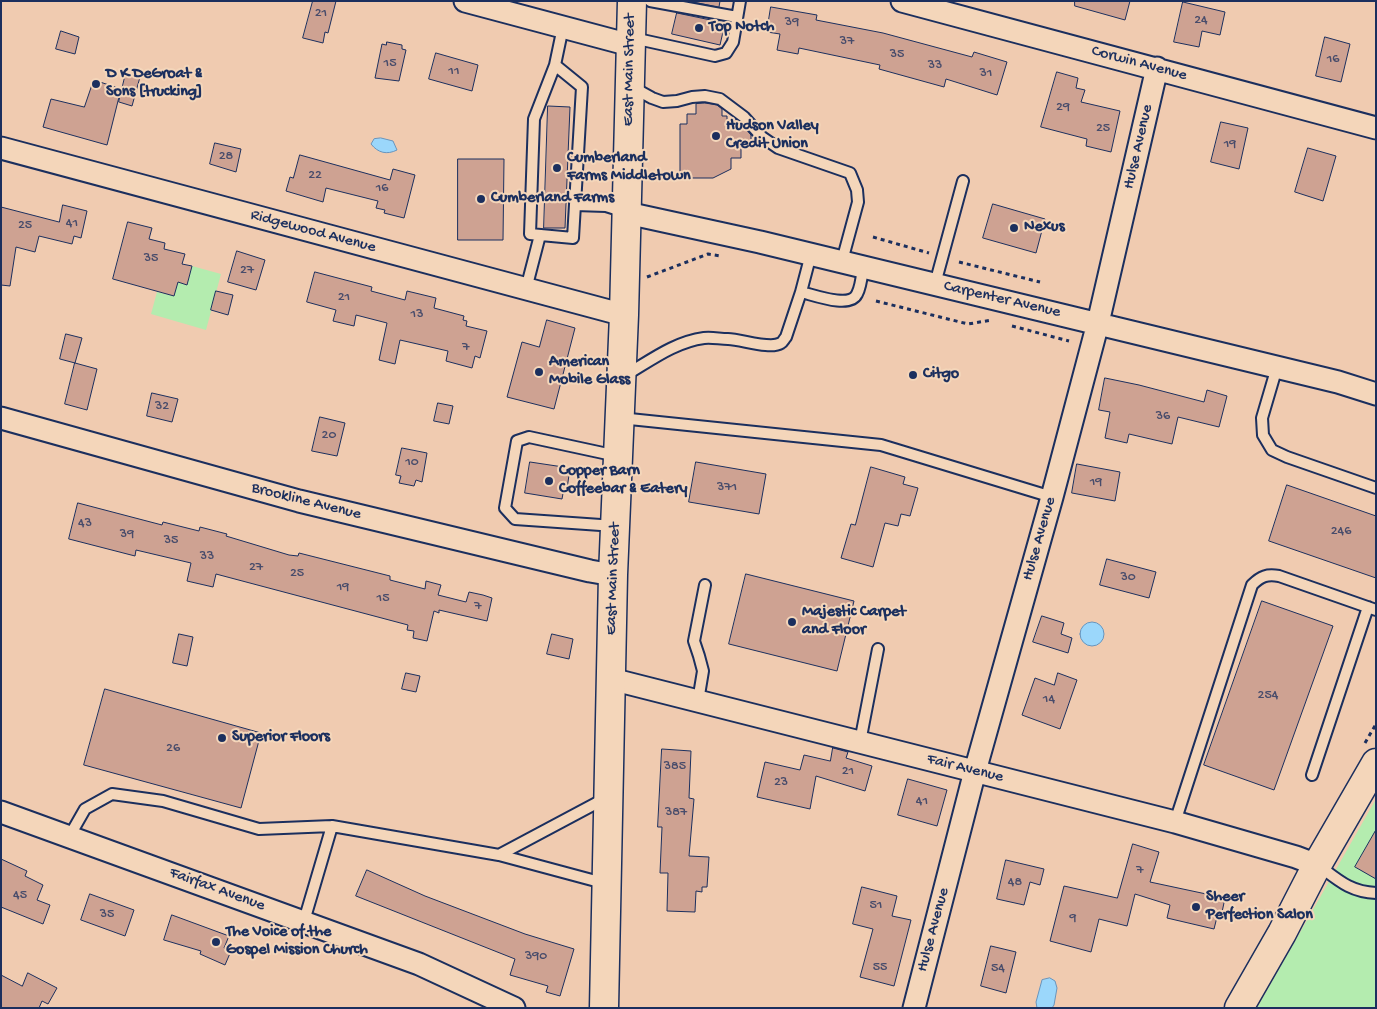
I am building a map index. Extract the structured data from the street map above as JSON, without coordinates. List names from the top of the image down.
{
  "streets": {
    "main road": ["East Main Street"],
    "street": [
      "Corwin Avenue",
      "Hulse Avenue",
      "Ridgewood Avenue",
      "Carpenter Avenue",
      "Brookline Avenue",
      "Fair Avenue",
      "Fairfax Avenue"
    ]
  },
  "crossings": [
    ["Corwin Avenue", "Hulse Avenue"],
    ["East Main Street", "Ridgewood Avenue"],
    ["East Main Street", "Carpenter Avenue"],
    ["East Main Street", "Brookline Avenue"],
    ["East Main Street", "Fair Avenue"],
    ["Hulse Avenue", "Carpenter Avenue"],
    ["Hulse Avenue", "Fair Avenue"]
  ],
  "places": [
    "Top Notch",
    "D K DeGroat & Sons [trucking]",
    "Hudson Valley Credit Union",
    "Cumberland Farms Middletown",
    "Cumberland Farms",
    "Nexus",
    "American Mobile Glass",
    "Citgo",
    "Copper Barn Coffeebar & Eatery",
    "Majestic Carpet and Floor",
    "Superior Floors",
    "Sheer Perfection Salon",
    "The Voice of the Gospel Mission Church"
  ],
  "house_numbers": [
    "21",
    "24",
    "39",
    "37",
    "35",
    "16",
    "15",
    "33",
    "11",
    "31",
    "29",
    "25",
    "19",
    "28",
    "22",
    "16",
    "41",
    "25",
    "35",
    "27",
    "21",
    "13",
    "7",
    "32",
    "36",
    "20",
    "10",
    "19",
    "371",
    "43",
    "246",
    "39",
    "35",
    "33",
    "27",
    "25",
    "30",
    "19",
    "15",
    "7",
    "254",
    "14",
    "26",
    "385",
    "21",
    "23",
    "41",
    "387",
    "7",
    "48",
    "45",
    "51",
    "35",
    "9",
    "390",
    "55",
    "54"
  ]
}
